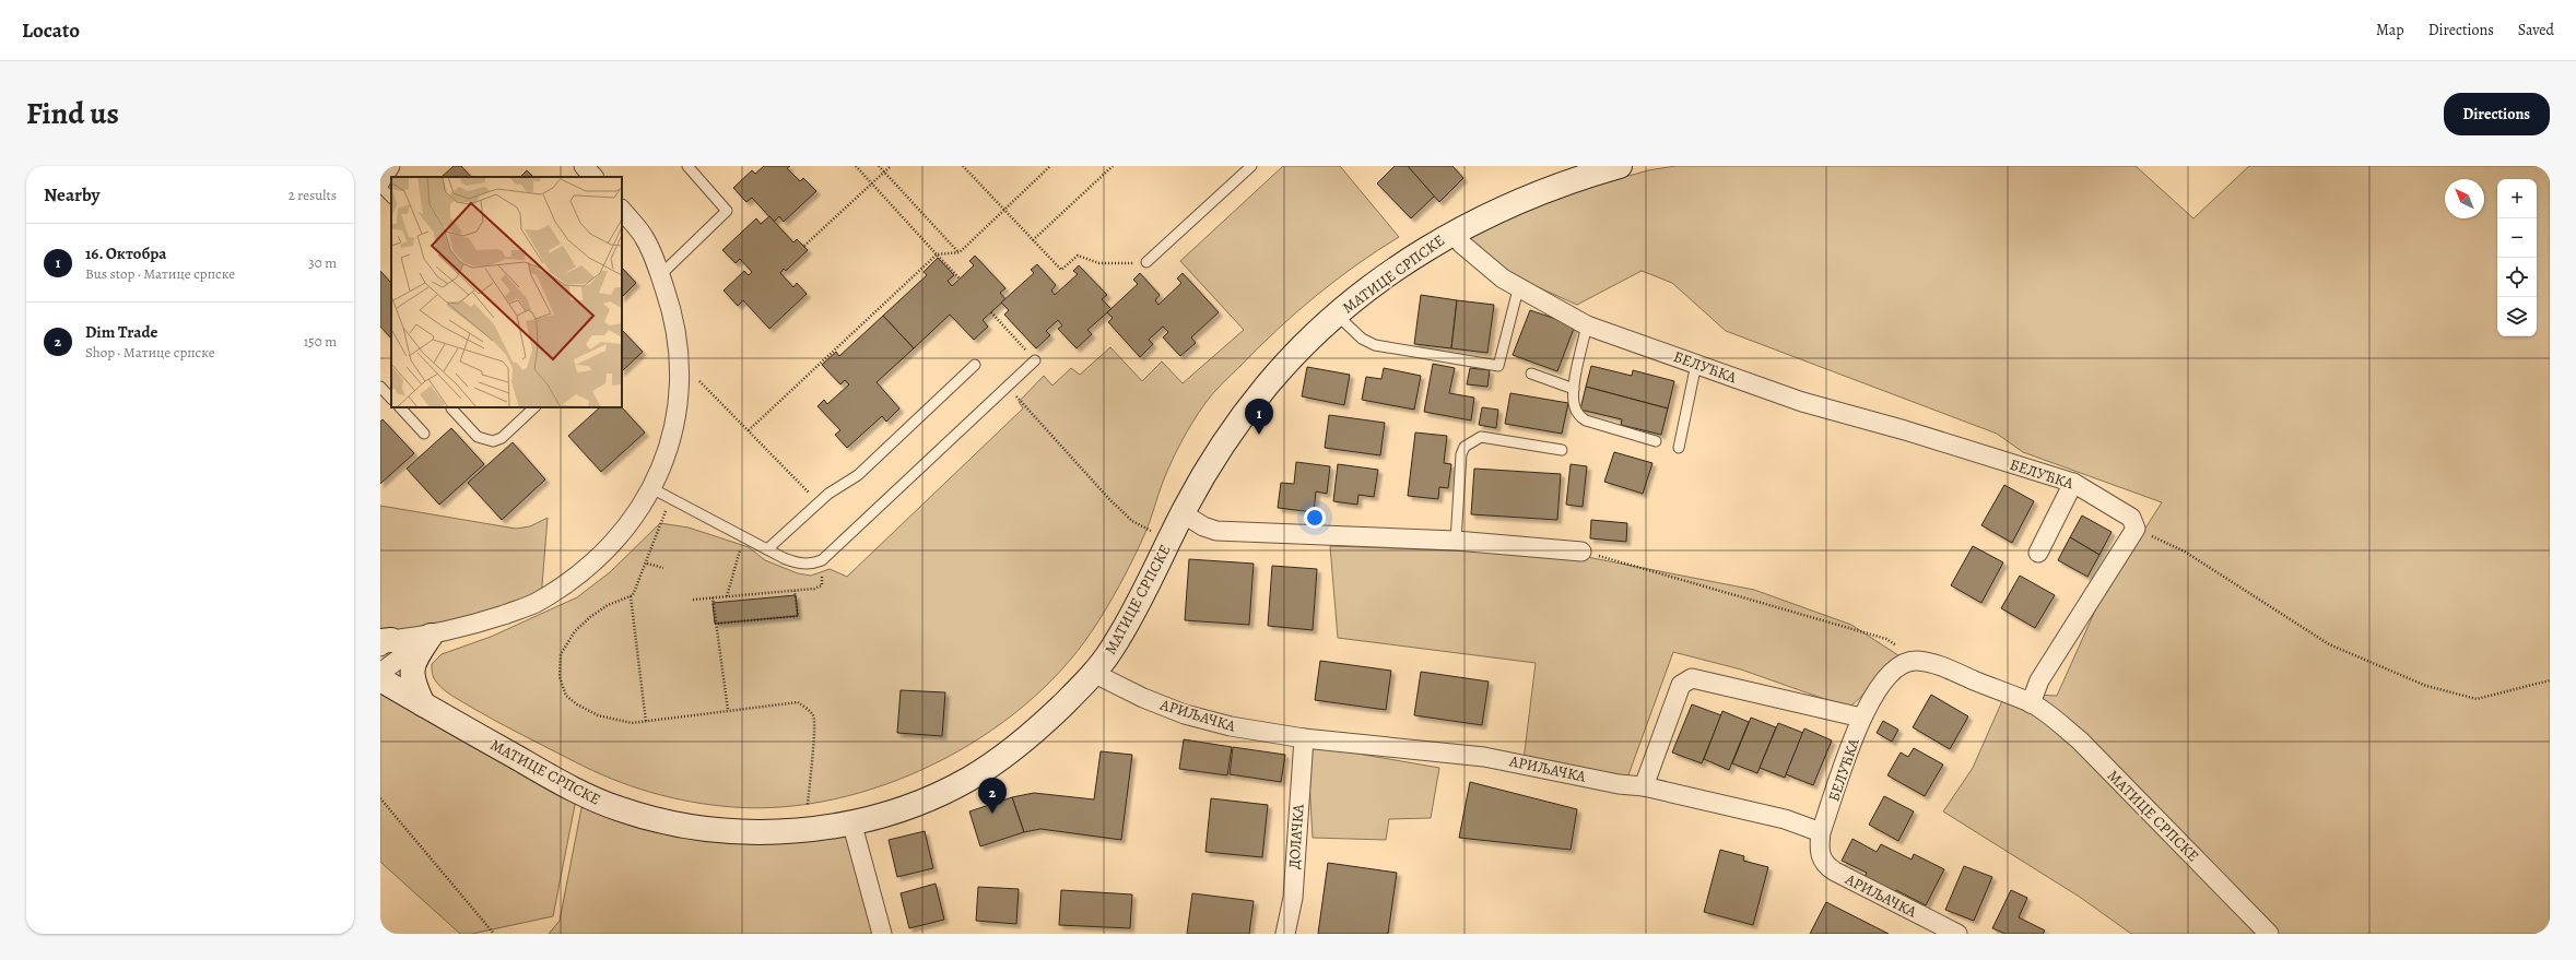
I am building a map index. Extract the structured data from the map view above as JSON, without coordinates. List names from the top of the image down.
{
  "streets": {
    "main road": ["МАТИЦЕ СРПСКЕ"],
    "street": ["БЕЛУЋКА", "АРИЉАЧКА", "ДОЛАЧКА"]
  },
  "crossings": [
    ["МАТИЦЕ СРПСКЕ", "БЕЛУЋКА"],
    ["МАТИЦЕ СРПСКЕ", "АРИЉАЧКА"],
    ["БЕЛУЋКА", "АРИЉАЧКА"],
    ["АРИЉАЧКА", "ДОЛАЧКА"]
  ],
  "north": "top left",
  "page": {
    "header": "Locato",
    "nav": ["Map", "Directions", "Saved"],
    "title": "Find us",
    "buttons": "Directions",
    "heading": ["Nearby", "2 results"],
    "map_buttons": ["+", "−"],
    "list": [
      {
        "mark": "1",
        "name": "16. Октобра",
        "note": "Bus stop · Матице српске",
        "value": "30 m"
      },
      {
        "mark": "2",
        "name": "Dim Trade",
        "note": "Shop · Матице српске",
        "value": "150 m"
      }
    ],
    "pins": ["1", "2"]
  }
}
